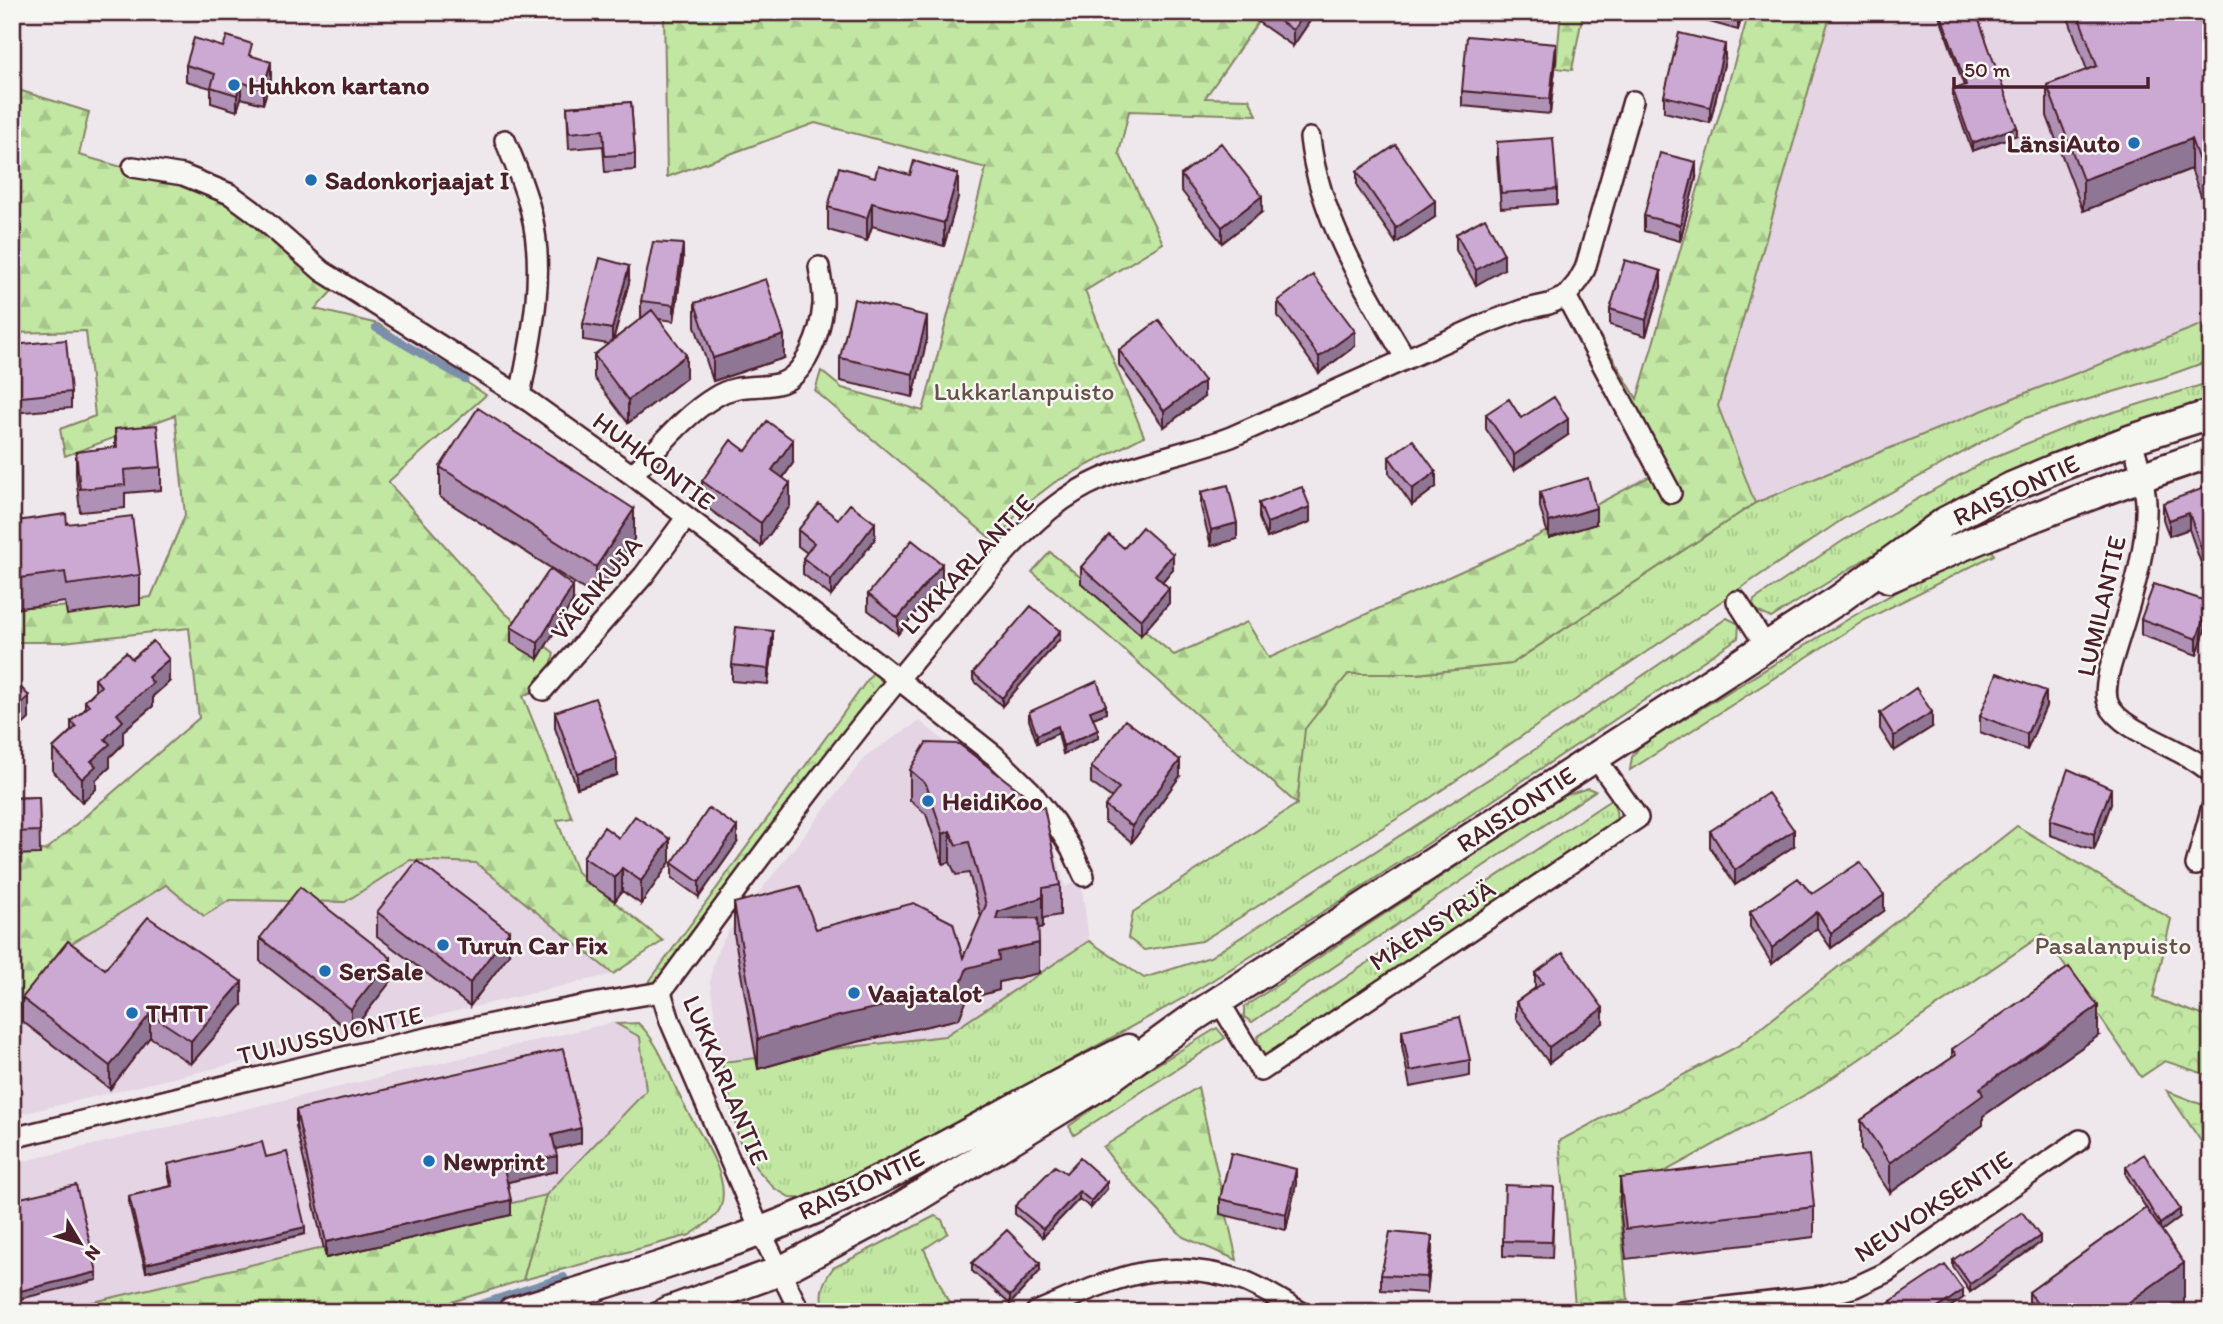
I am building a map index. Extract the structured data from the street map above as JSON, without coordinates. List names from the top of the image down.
{
  "streets": {
    "main road": ["RAISIONTIE"],
    "street": [
      "HUHKONTIE",
      "LUKKARLANTIE",
      "VÄENKUJA",
      "LUMILANTIE",
      "MÄENSYRJÄ",
      "TUIJUSSUONTIE",
      "NEUVOKSENTIE"
    ]
  },
  "crossings": [
    ["HUHKONTIE", "LUKKARLANTIE"],
    ["HUHKONTIE", "VÄENKUJA"],
    ["RAISIONTIE", "LUKKARLANTIE"],
    ["RAISIONTIE", "LUMILANTIE"],
    ["RAISIONTIE", "MÄENSYRJÄ"],
    ["LUKKARLANTIE", "TUIJUSSUONTIE"]
  ],
  "parks": ["Lukkarlanpuisto", "Pasalanpuisto"],
  "places": [
    "Huhkon kartano",
    "LänsiAuto",
    "Sadonkorjaajat I",
    "HeidiKoo",
    "Turun Car Fix",
    "SerSale",
    "Vaajatalot",
    "THTT",
    "Newprint"
  ],
  "scale_bar": "50 m",
  "north": "bottom right"
}
